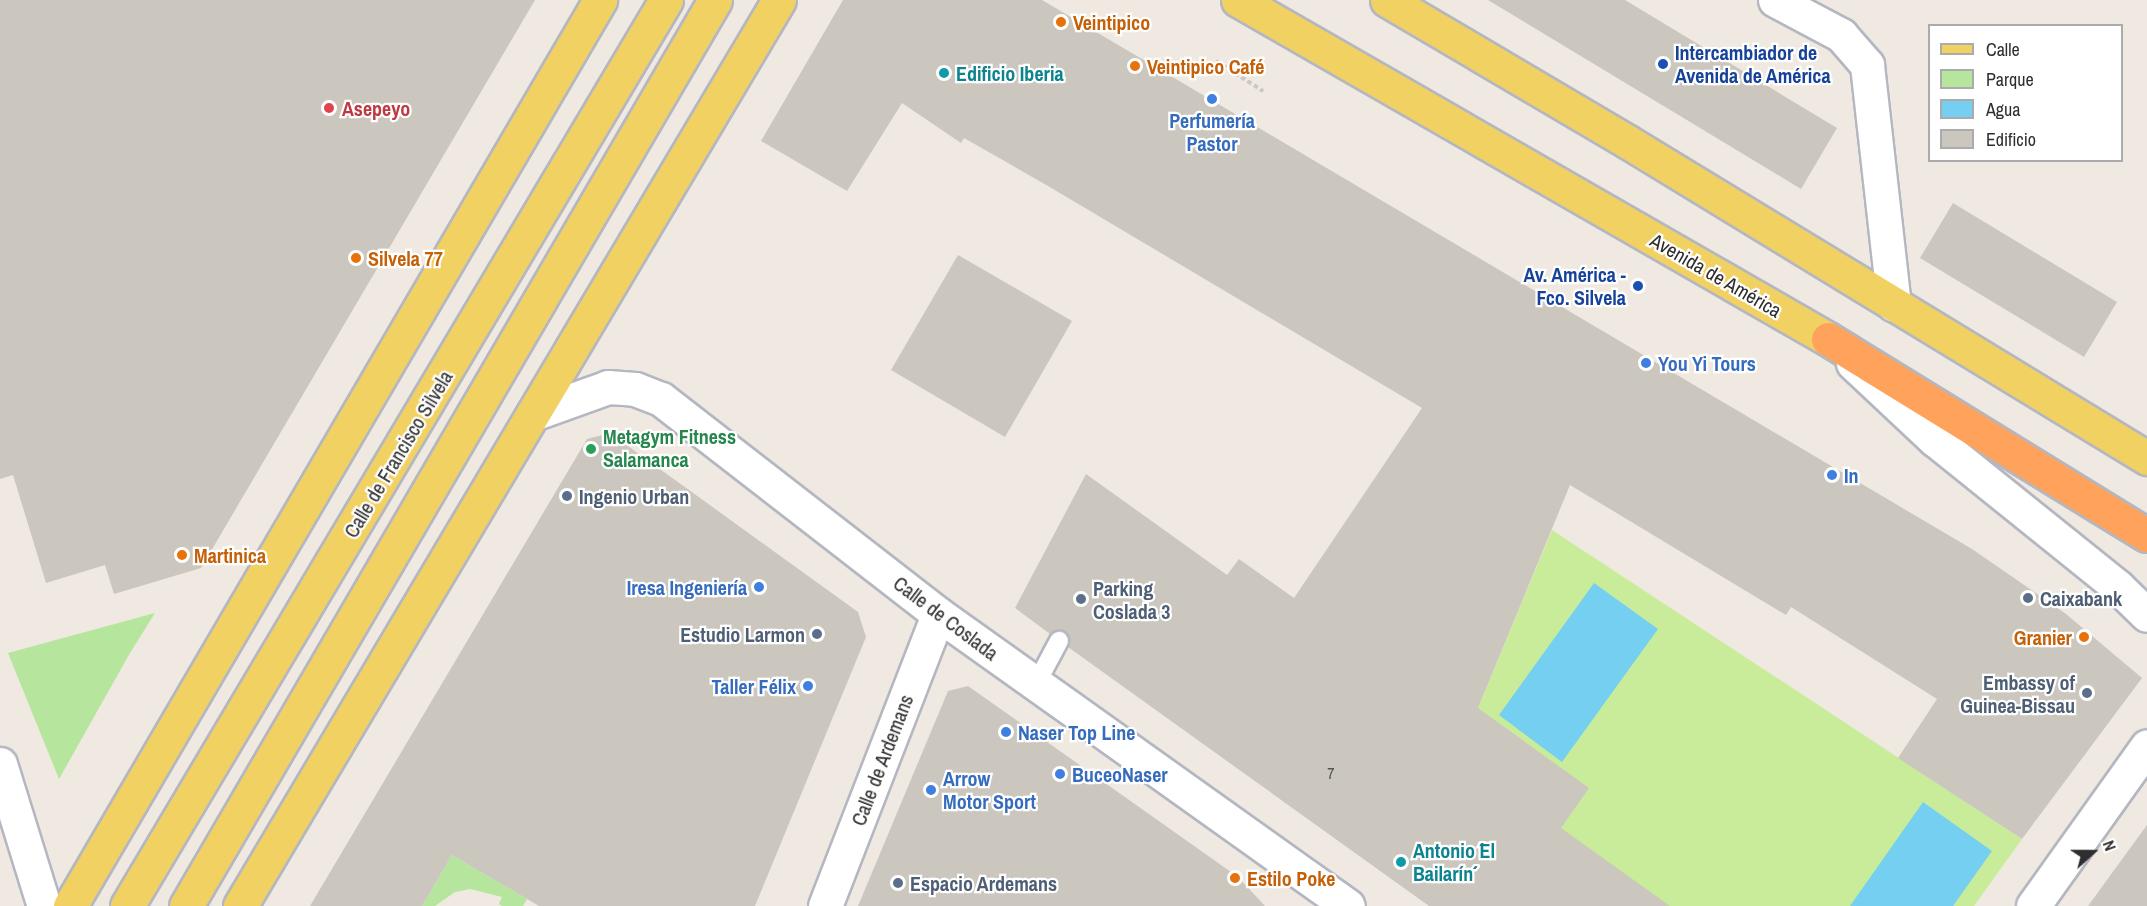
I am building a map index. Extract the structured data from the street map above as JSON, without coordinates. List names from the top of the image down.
{
  "streets": {
    "main road": ["Avenida de América", "Calle de Francisco Silvela"],
    "street": ["Calle de Coslada", "Calle de Ardemans"]
  },
  "crossings": [
    ["Calle de Coslada", "Calle de Ardemans"]
  ],
  "places": [
    "Veintipico",
    "Intercambiador de Avenida de América",
    "Veintipico Café",
    "Edificio Iberia",
    "Perfumería Pastor",
    "Asepeyo",
    "Silvela 77",
    "Av. América - Fco. Silvela",
    "You Yi Tours",
    "Metagym Fitness Salamanca",
    "In",
    "Ingenio Urban",
    "Martinica",
    "Iresa Ingeniería",
    "Caixabank",
    "Parking Coslada 3",
    "Estudio Larmon",
    "Granier",
    "Taller Félix",
    "Embassy of Guinea-Bissau",
    "Naser Top Line",
    "BuceoNaser",
    "Arrow Motor Sport",
    "Antonio ´´El Bailarín´´",
    "Estilo Poke",
    "Espacio Ardemans"
  ],
  "house_numbers": ["7"],
  "legend": [
    "Calle",
    "Parque",
    "Agua",
    "Edificio"
  ],
  "north": "right"
}
